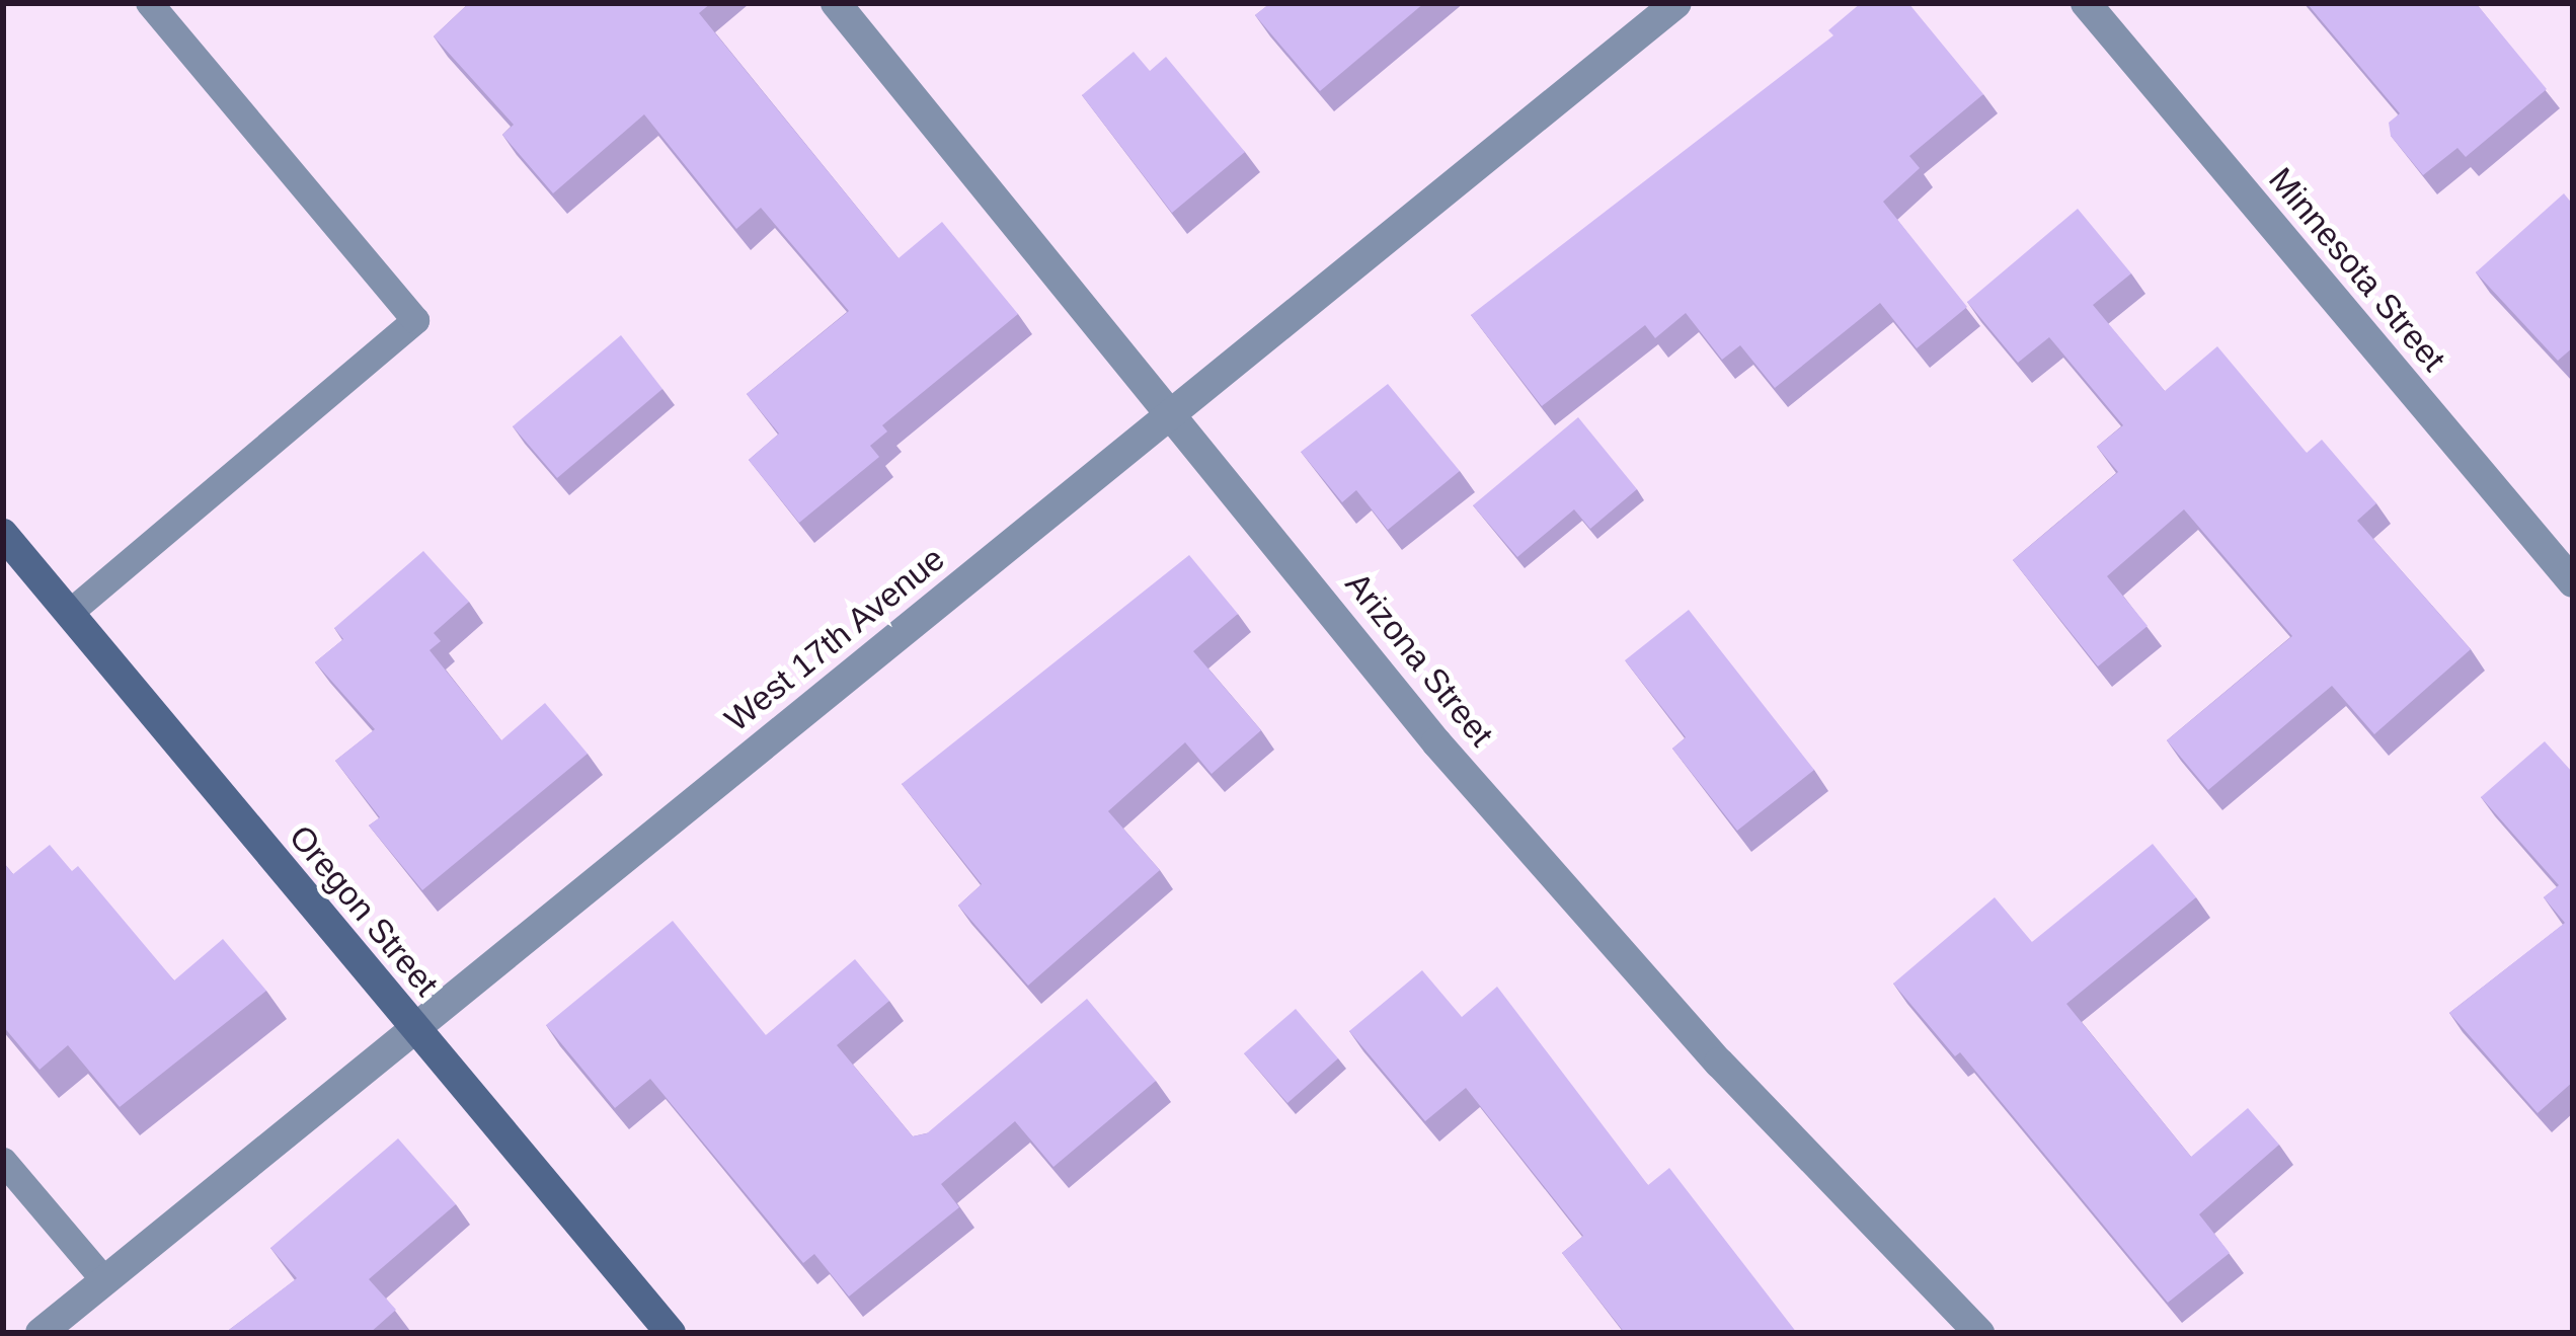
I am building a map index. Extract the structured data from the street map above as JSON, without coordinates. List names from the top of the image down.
{
  "streets": {
    "main road": ["Oregon Street"],
    "street": ["Minnesota Street", "West 17th Avenue", "Arizona Street"]
  },
  "crossings": [
    ["West 17th Avenue", "Arizona Street"],
    ["West 17th Avenue", "Oregon Street"]
  ]
}
